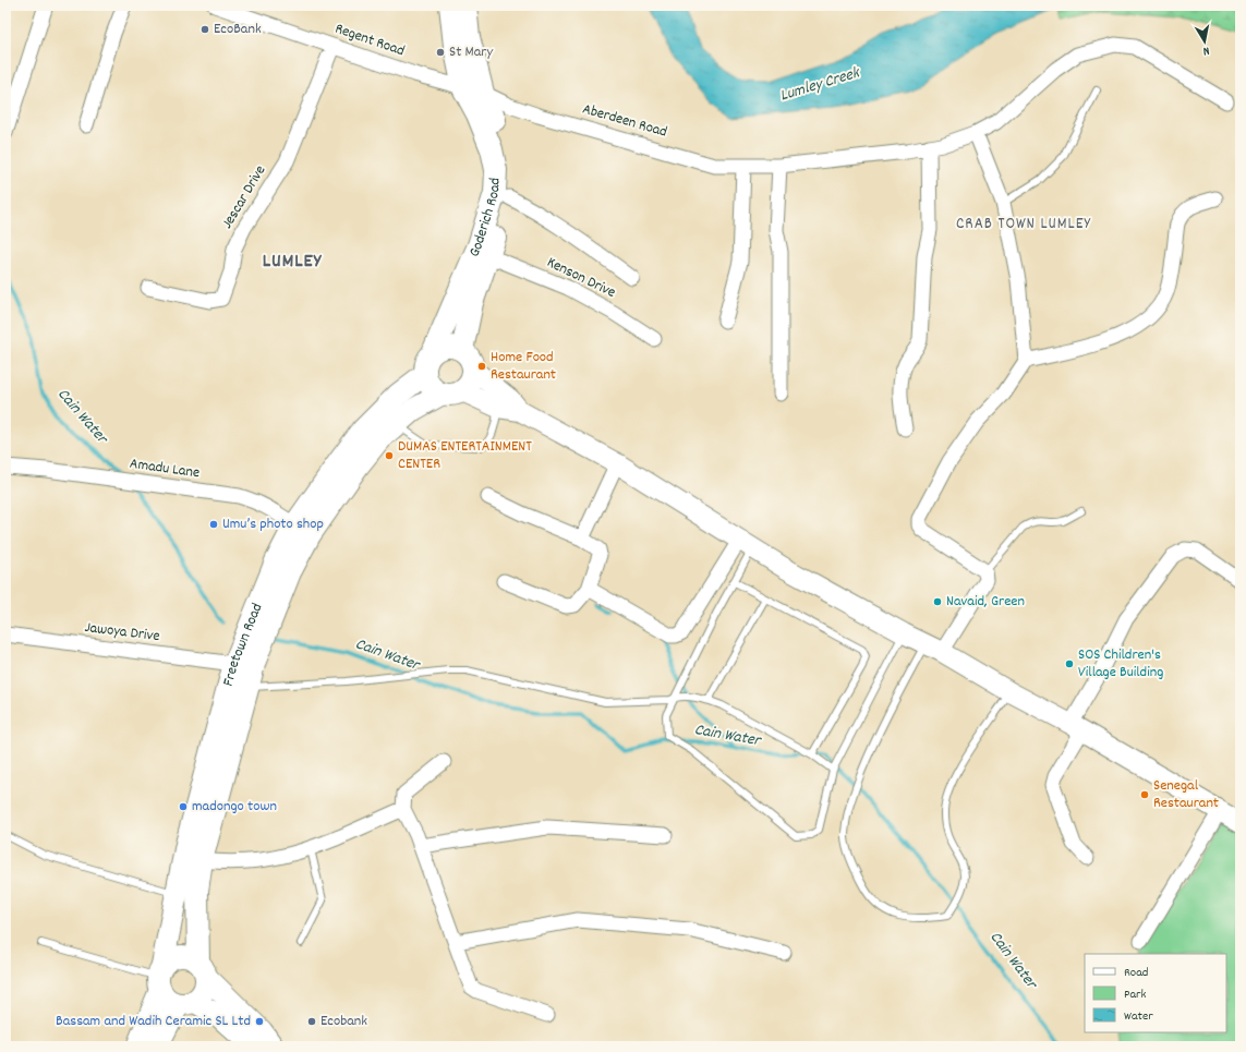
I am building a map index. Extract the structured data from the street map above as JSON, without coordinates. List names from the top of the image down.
{
  "streets": {
    "main road": ["Goderich Road", "Freetown Road"],
    "street": [
      "Regent Road",
      "Aberdeen Road",
      "Jescar Drive",
      "Kenson Drive",
      "Amadu Lane",
      "Jawoya Drive"
    ]
  },
  "crossings": [
    ["Regent Road", "Aberdeen Road"],
    ["Regent Road", "Jescar Drive"],
    ["Regent Road", "Goderich Road"],
    ["Aberdeen Road", "Goderich Road"],
    ["Goderich Road", "Kenson Drive"],
    ["Goderich Road", "Freetown Road"],
    ["Amadu Lane", "Freetown Road"],
    ["Jawoya Drive", "Freetown Road"]
  ],
  "districts": ["CRAB TOWN LUMLEY", "LUMLEY"],
  "water": ["Lumley Creek", "Cain Water"],
  "places": [
    "EcoBank",
    "St Mary",
    "Home Food Restaurant",
    "DUMAS ENTERTAINMENT CENTER",
    "Umu’s photo shop",
    "Navaid, Green",
    "SOS Children's Village Building",
    "Senegal Restaurant",
    "madongo town",
    "Bassam and Wadih Ceramic SL Ltd",
    "Ecobank"
  ],
  "legend": ["Road", "Park", "Water"],
  "north": "bottom"
}
